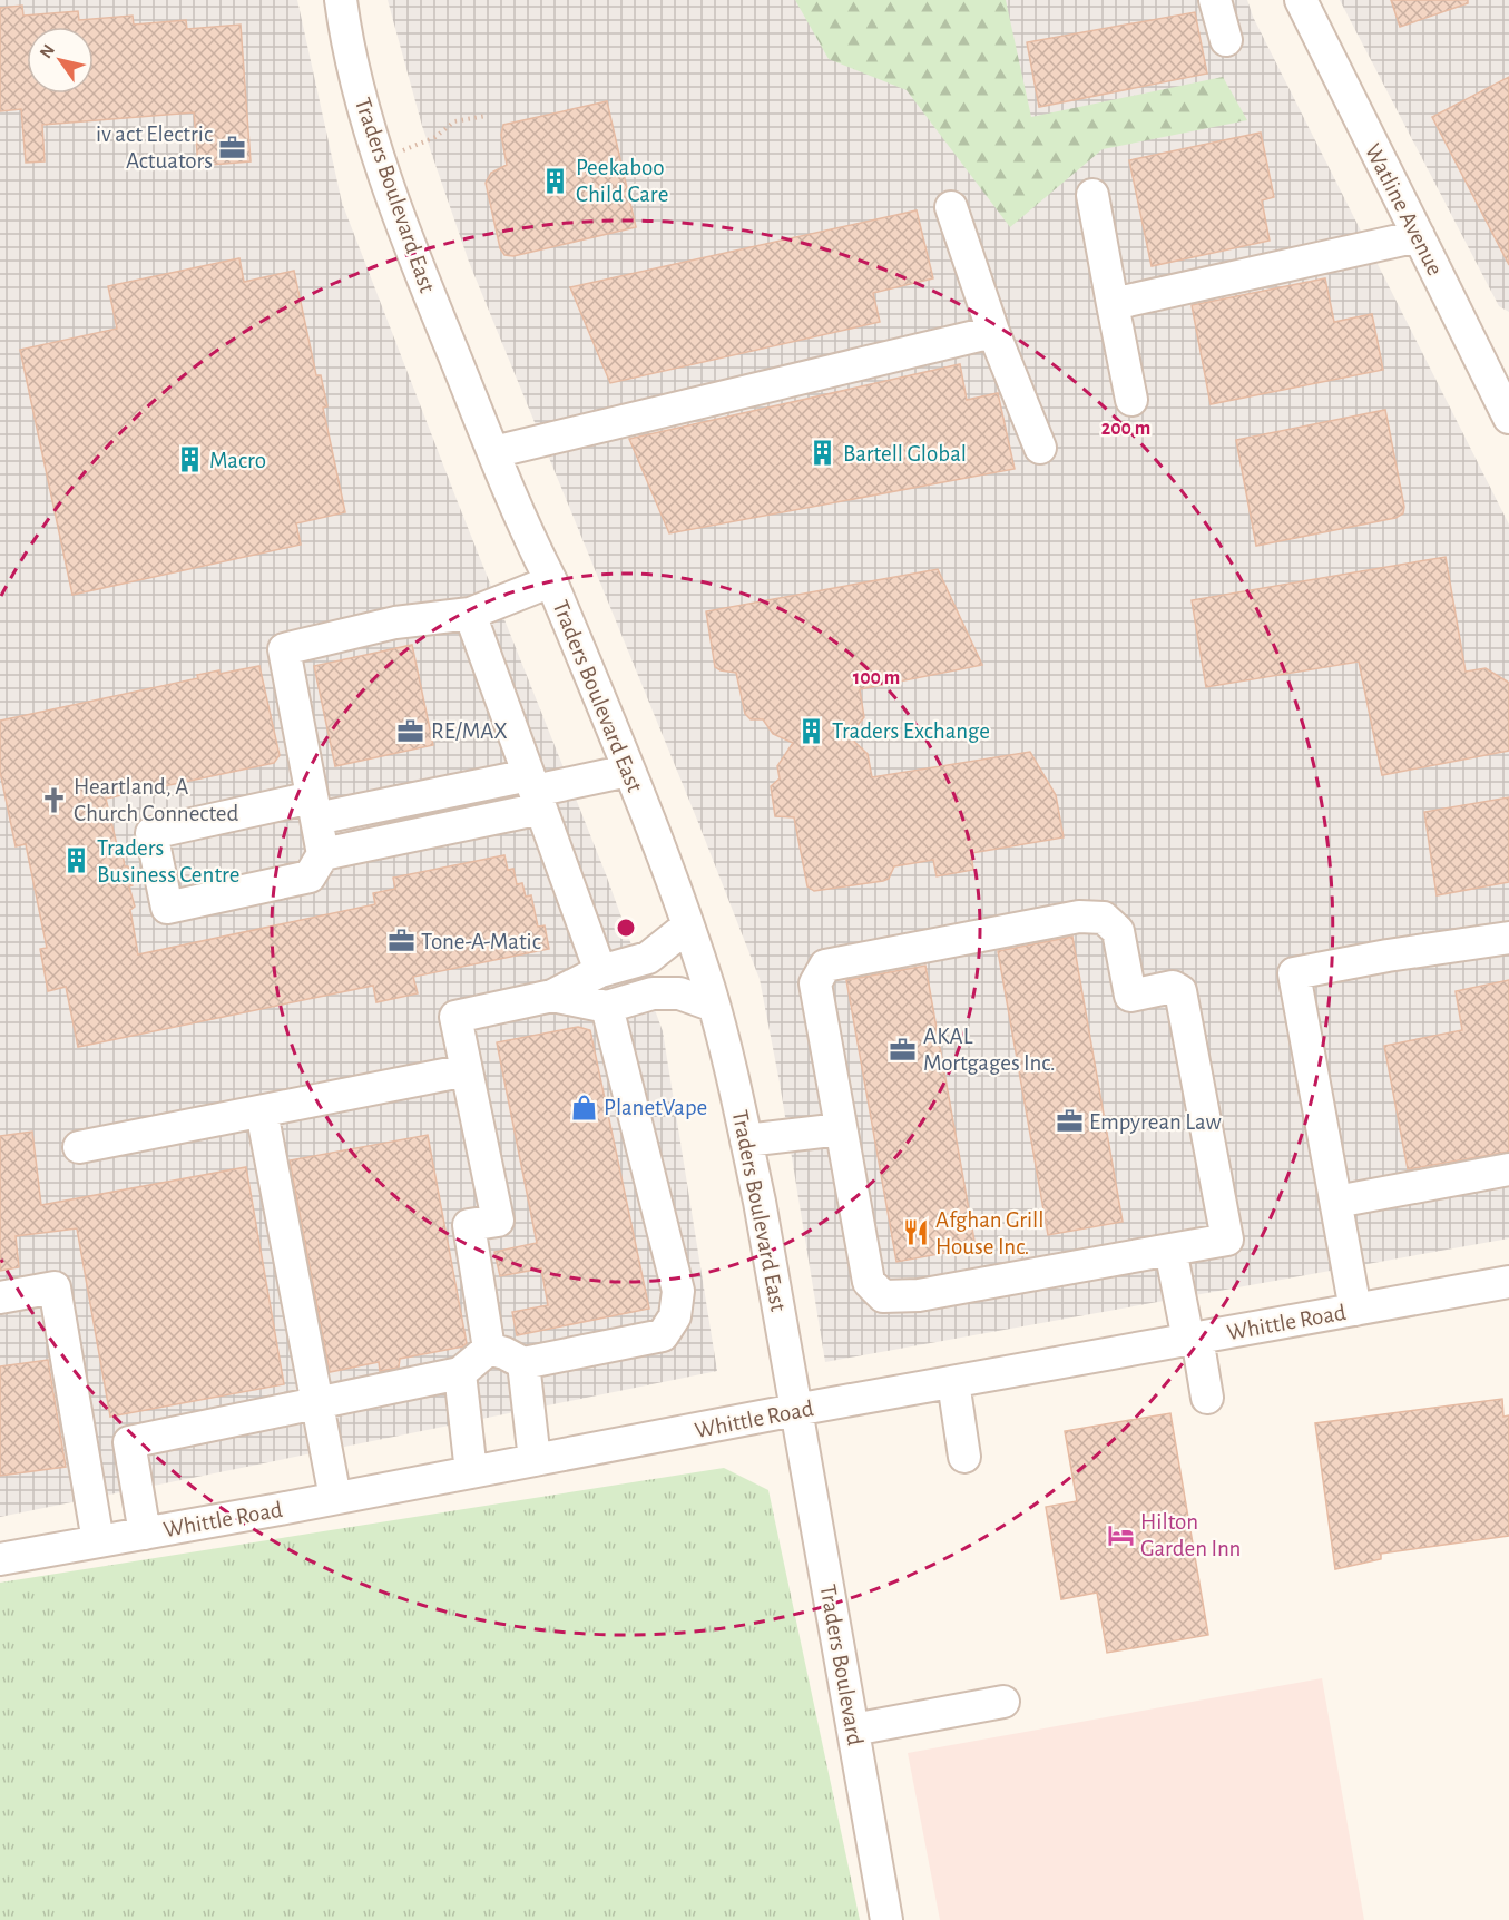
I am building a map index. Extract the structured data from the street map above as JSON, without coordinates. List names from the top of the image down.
{
  "streets": {
    "street": [
      "Traders Boulevard East",
      "Watline Avenue",
      "Whittle Road",
      "Traders Boulevard"
    ]
  },
  "crossings": [
    ["Traders Boulevard East", "Whittle Road"],
    ["Traders Boulevard East", "Traders Boulevard"],
    ["Whittle Road", "Traders Boulevard"]
  ],
  "places": {
    "office": [
      "iv act Electric Actuators",
      "RE/MAX",
      "Tone-A-Matic",
      "AKAL Mortgages Inc.",
      "Empyrean Law"
    ],
    "building": [
      "Peekaboo Child Care",
      "Bartell Global",
      "Macro",
      "Traders Exchange",
      "Traders Business Centre"
    ],
    "church": ["Heartland, A Church Connected"],
    "shop": ["PlanetVape"],
    "restaurant": ["Afghan Grill House Inc."],
    "hotel": ["Hilton Garden Inn"]
  },
  "north": "top left",
  "rings": ["200 m", "100 m"]
}
